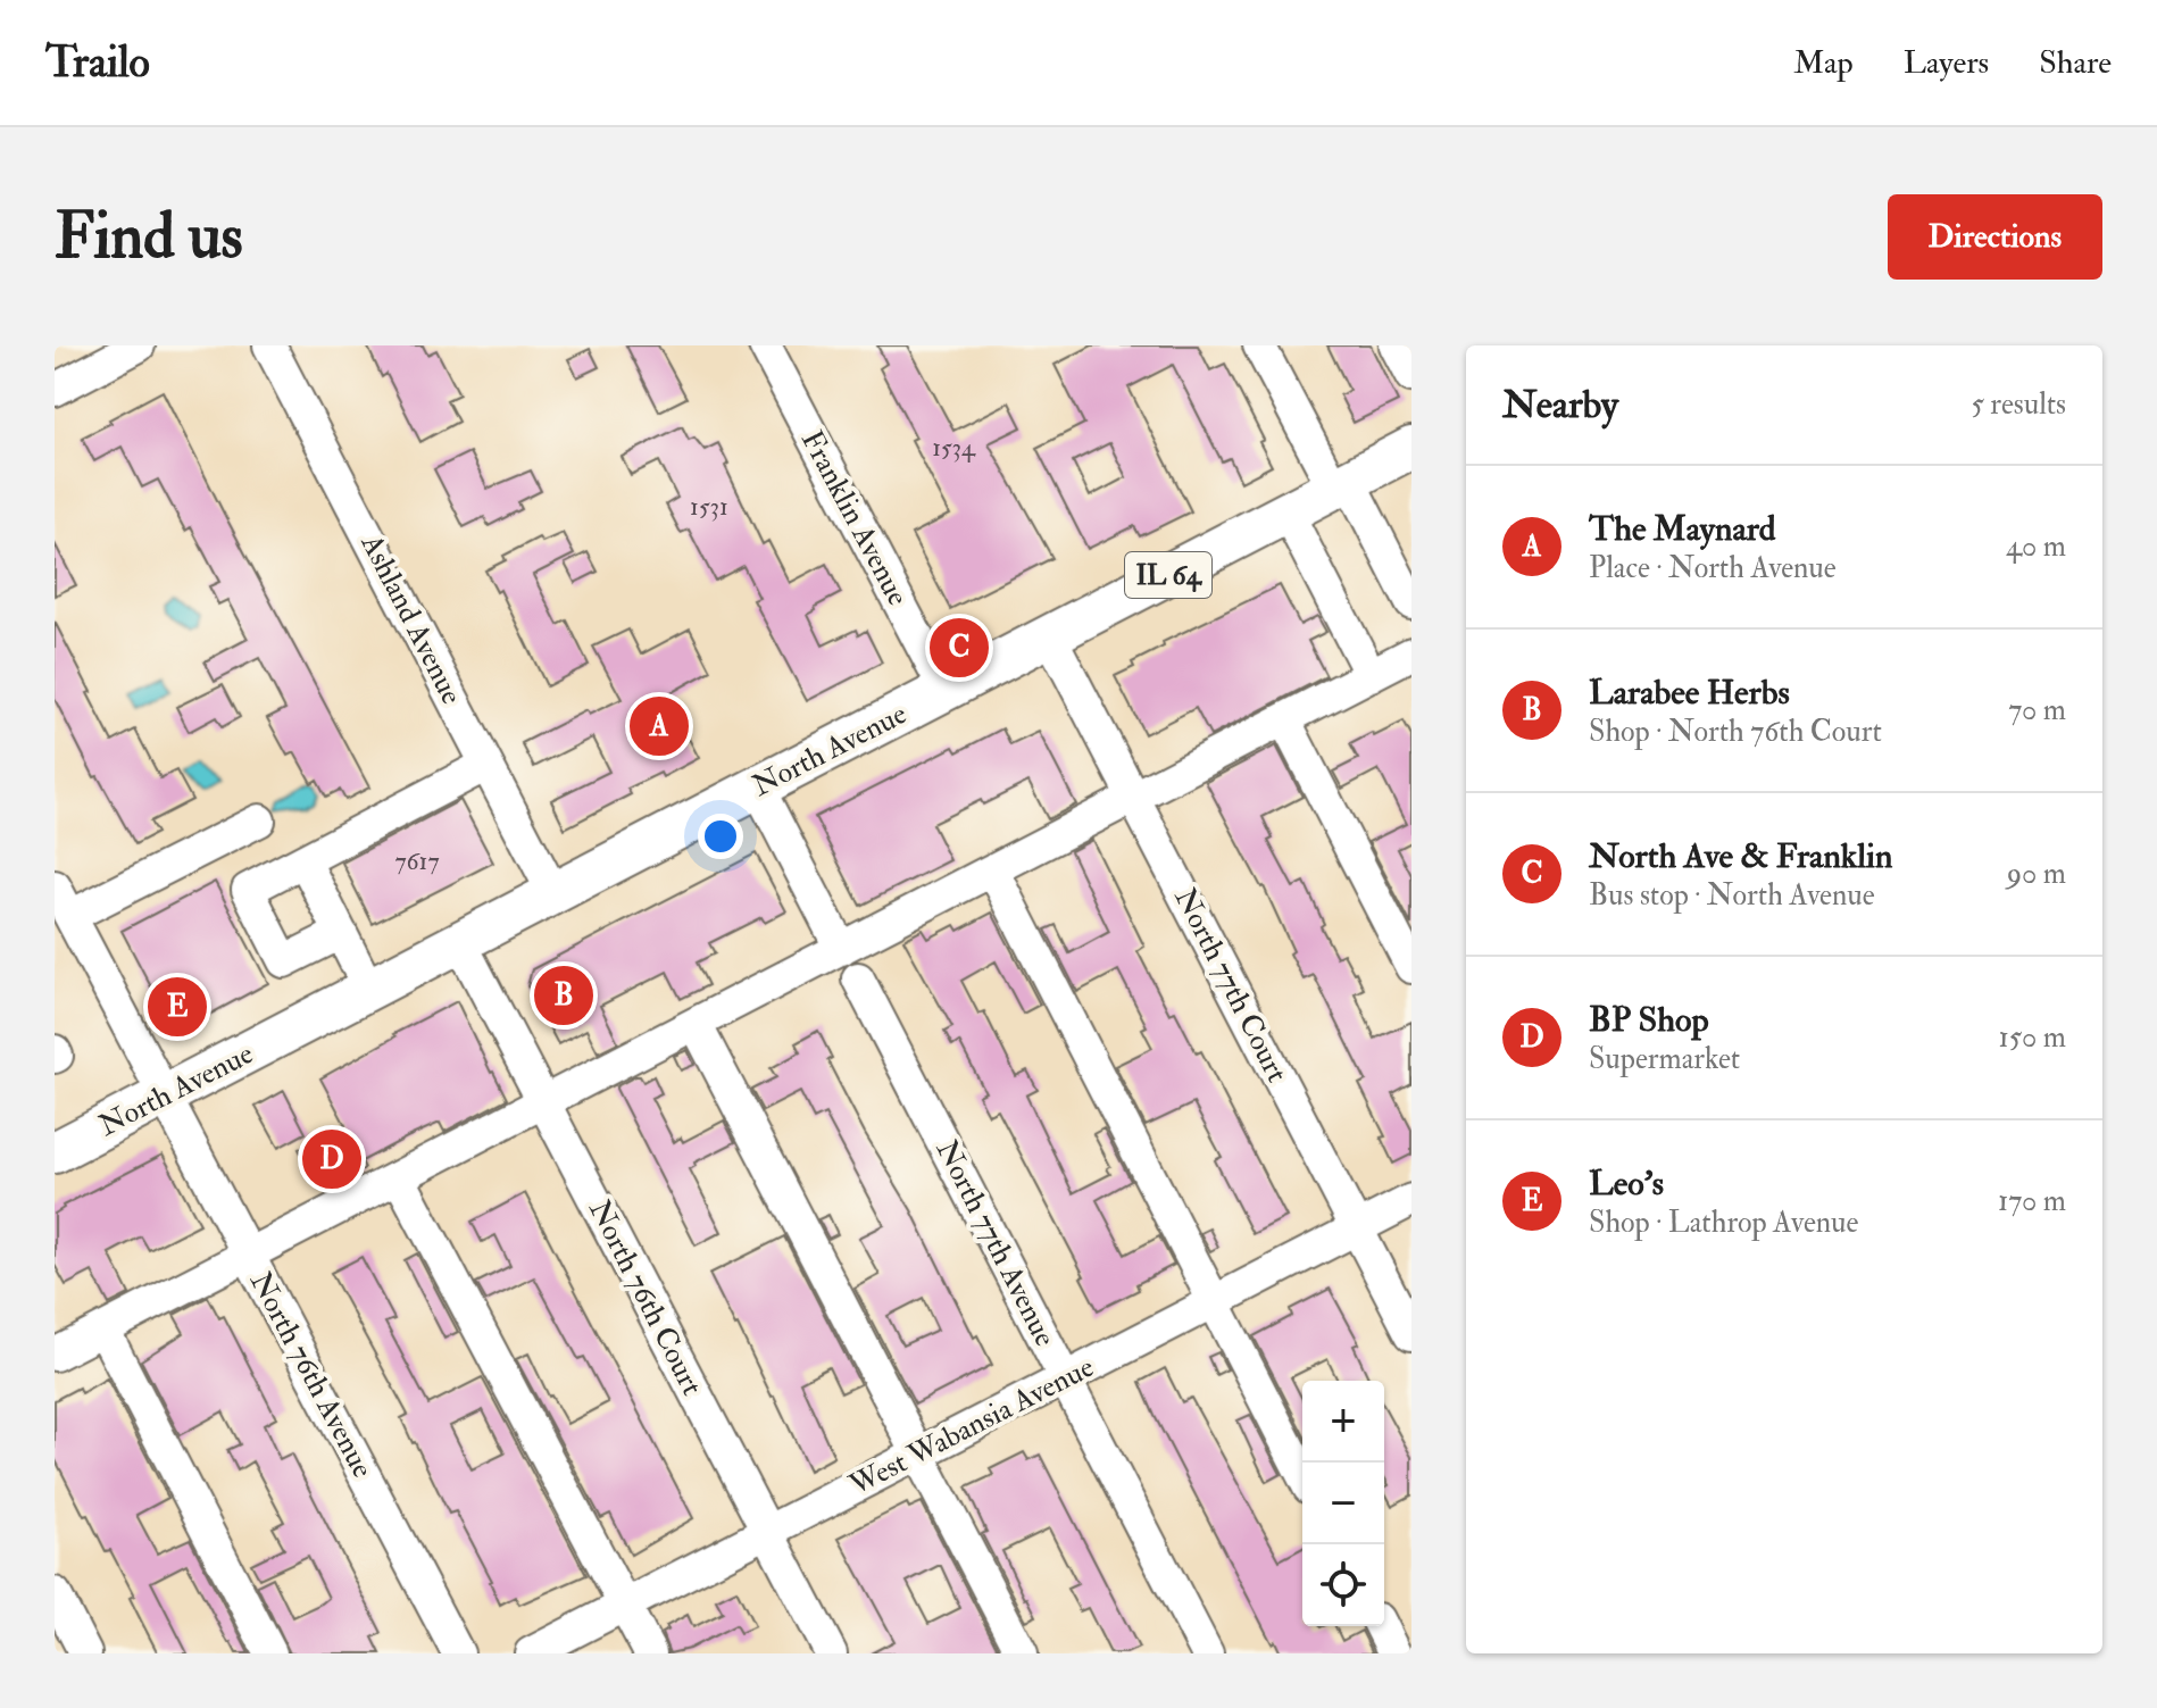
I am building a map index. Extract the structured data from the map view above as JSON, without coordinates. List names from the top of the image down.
{
  "streets": {
    "main road": ["IL 64", "North Avenue"],
    "street": [
      "Franklin Avenue",
      "Ashland Avenue",
      "North 77th Court",
      "North 77th Avenue",
      "North 76th Court",
      "North 76th Avenue",
      "West Wabansia Avenue"
    ]
  },
  "crossings": [
    ["Franklin Avenue", "North Avenue"],
    ["Ashland Avenue", "North Avenue"],
    ["North Avenue", "North 77th Court"],
    ["North Avenue", "North 76th Court"],
    ["North Avenue", "North 76th Avenue"],
    ["North 77th Court", "West Wabansia Avenue"],
    ["North 77th Avenue", "West Wabansia Avenue"],
    ["North 76th Court", "West Wabansia Avenue"]
  ],
  "house_numbers": ["1534", "1531", "7617"],
  "page": {
    "header": "Trailo",
    "nav": ["Map", "Layers", "Share"],
    "buttons": "Directions",
    "title": "Find us",
    "heading": ["Nearby", "5 results"],
    "list": [
      {
        "mark": "A",
        "name": "The Maynard",
        "note": "Place · North Avenue",
        "value": "40 m"
      },
      {
        "mark": "B",
        "name": "Larabee Herbs",
        "note": "Shop · North 76th Court",
        "value": "70 m"
      },
      {
        "mark": "C",
        "name": "North Ave & Franklin",
        "note": "Bus stop · North Avenue",
        "value": "90 m"
      },
      {
        "mark": "D",
        "name": "BP Shop",
        "note": "Supermarket",
        "value": "150 m"
      },
      {
        "mark": "E",
        "name": "Leo's",
        "note": "Shop · Lathrop Avenue",
        "value": "170 m"
      }
    ],
    "pins": [
      "C",
      "A",
      "B",
      "E",
      "D"
    ],
    "map_buttons": ["+", "−"]
  }
}
